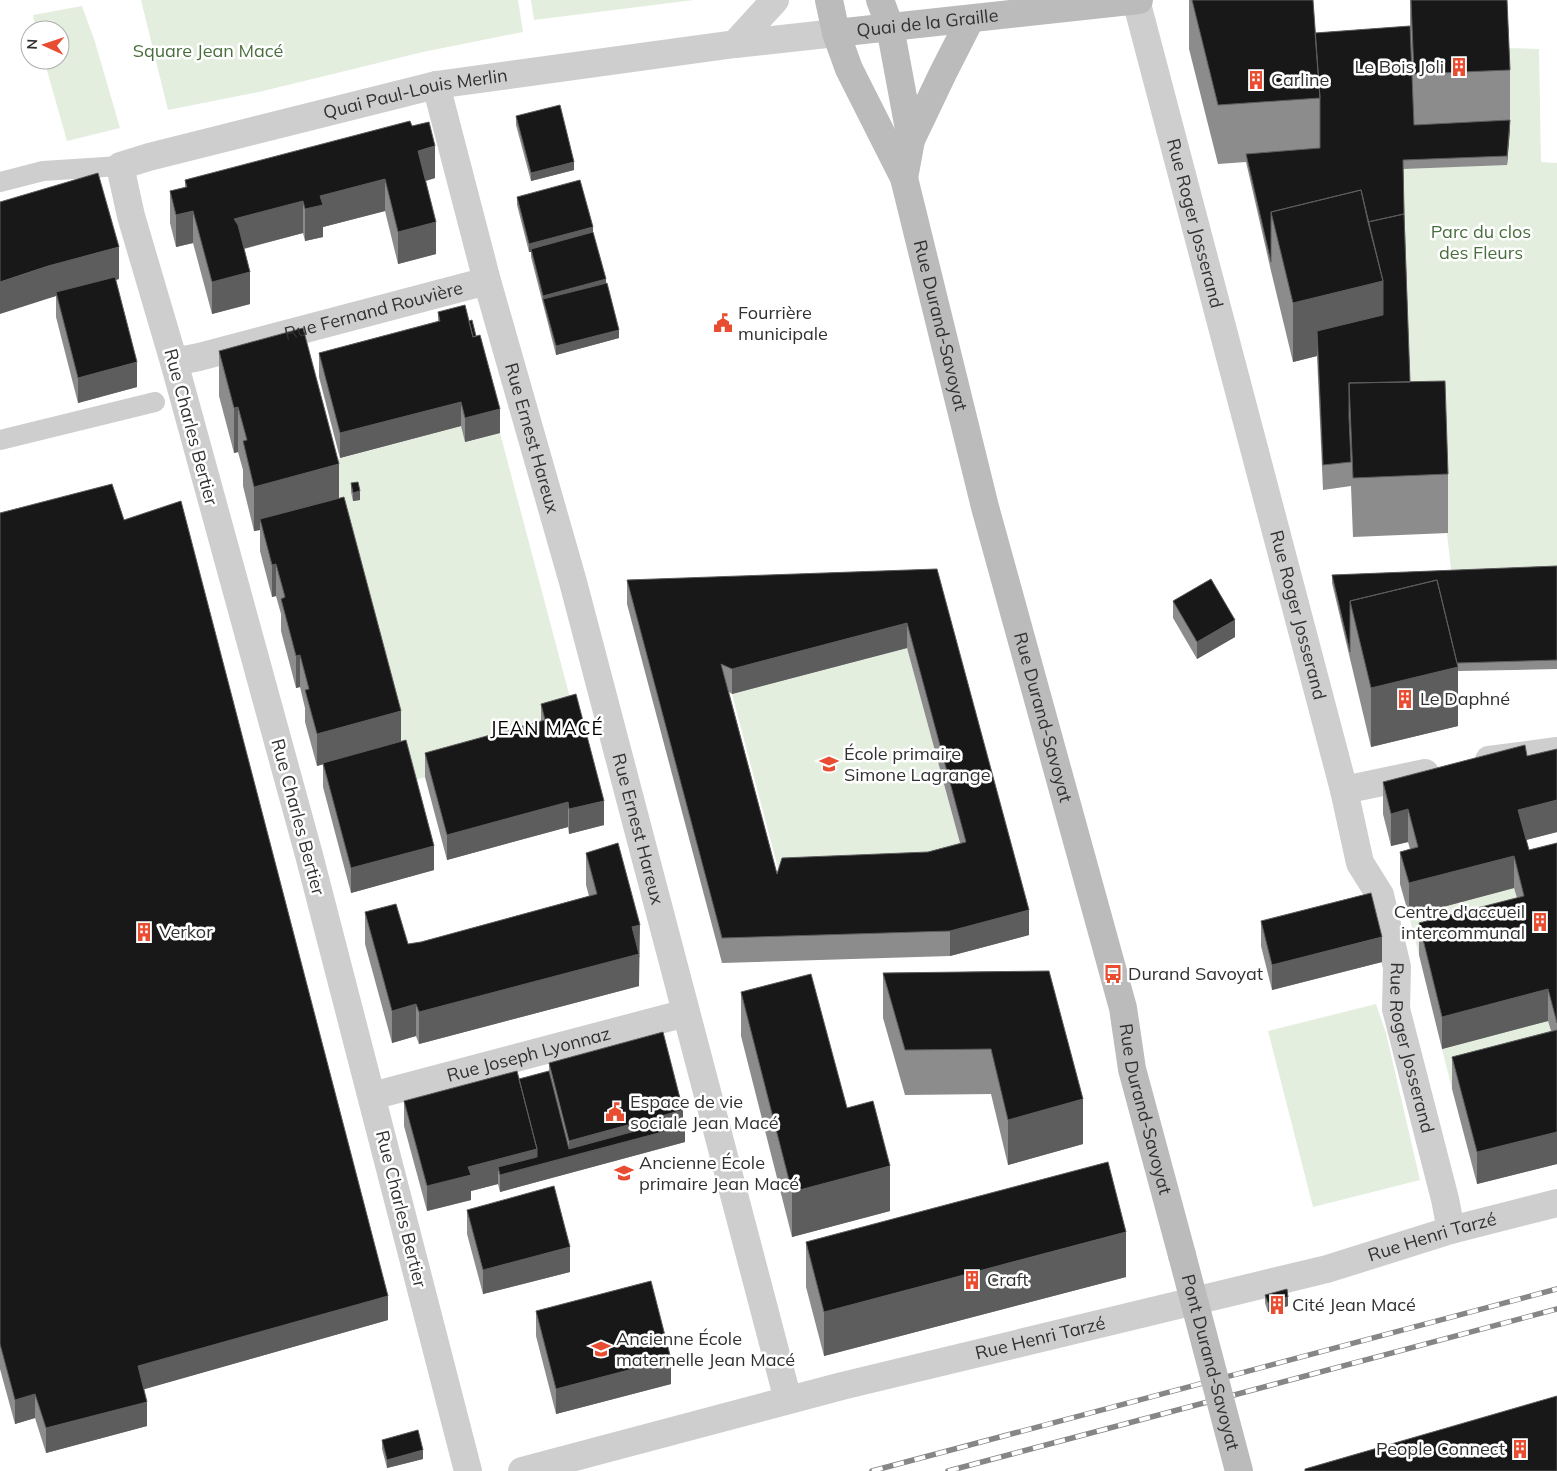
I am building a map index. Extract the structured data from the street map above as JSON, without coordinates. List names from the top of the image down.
{
  "streets": {
    "main road": ["Quai de la Graille", "Rue Durand-Savoyat", "Pont Durand-Savoyat"],
    "street": [
      "Quai Paul-Louis Merlin",
      "Rue Roger Josserand",
      "Rue Fernand Rouvière",
      "Rue Charles Bertier",
      "Rue Ernest Hareux",
      "Rue Joseph Lyonnaz",
      "Rue Henri Tarzé"
    ]
  },
  "crossings": [
    ["Quai de la Graille", "Quai Paul-Louis Merlin"],
    ["Quai de la Graille", "Rue Roger Josserand"],
    ["Quai de la Graille", "Rue Durand-Savoyat"],
    ["Quai Paul-Louis Merlin", "Rue Durand-Savoyat"],
    ["Quai Paul-Louis Merlin", "Rue Charles Bertier"],
    ["Quai Paul-Louis Merlin", "Rue Ernest Hareux"],
    ["Rue Roger Josserand", "Rue Henri Tarzé"],
    ["Rue Fernand Rouvière", "Rue Charles Bertier"],
    ["Rue Fernand Rouvière", "Rue Ernest Hareux"],
    ["Rue Durand-Savoyat", "Pont Durand-Savoyat"],
    ["Rue Charles Bertier", "Rue Joseph Lyonnaz"],
    ["Rue Ernest Hareux", "Rue Joseph Lyonnaz"],
    ["Rue Ernest Hareux", "Rue Henri Tarzé"]
  ],
  "districts": ["JEAN MACÉ"],
  "parks": ["Square Jean Macé", "Parc du clos des Fleurs"],
  "places": {
    "building": [
      "Le Bois Joli",
      "Carline",
      "Le Daphné",
      "Centre d'accueil intercommunal",
      "Verkor",
      "Craft",
      "Cité Jean Macé",
      "People Connect"
    ],
    "public building": ["Fourrière municipale", "Espace de vie sociale Jean Macé"],
    "school or university": ["École primaire Simone Lagrange", "Ancienne École primaire Jean Macé", "Ancienne École maternelle Jean Macé"],
    "bus stop": ["Durand Savoyat"]
  },
  "north": "left"
}
